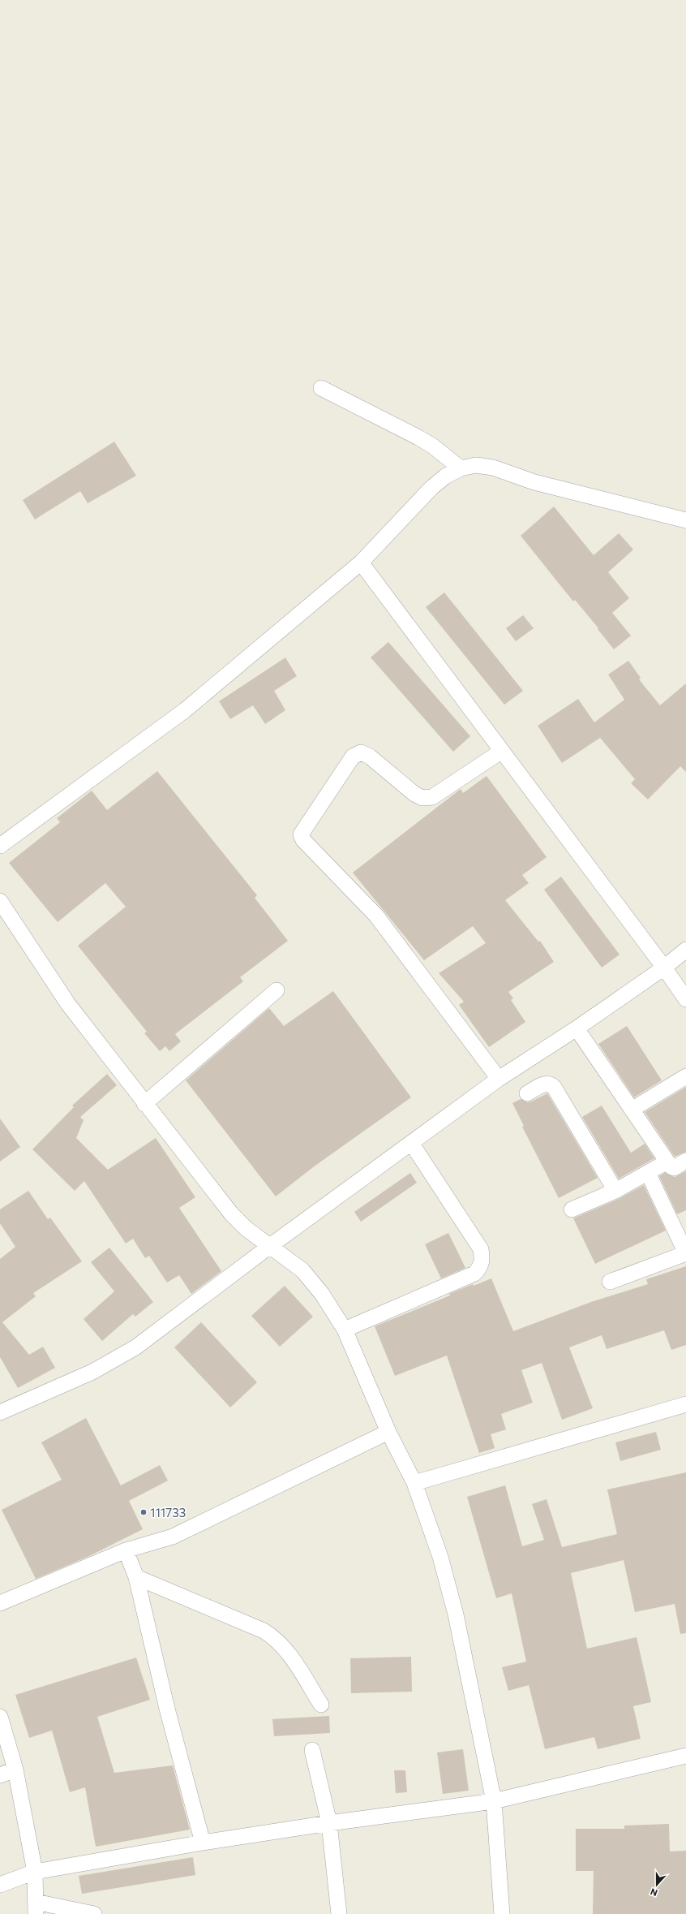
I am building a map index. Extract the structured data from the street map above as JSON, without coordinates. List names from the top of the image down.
{
  "places": ["111733"],
  "north": "bottom"
}
